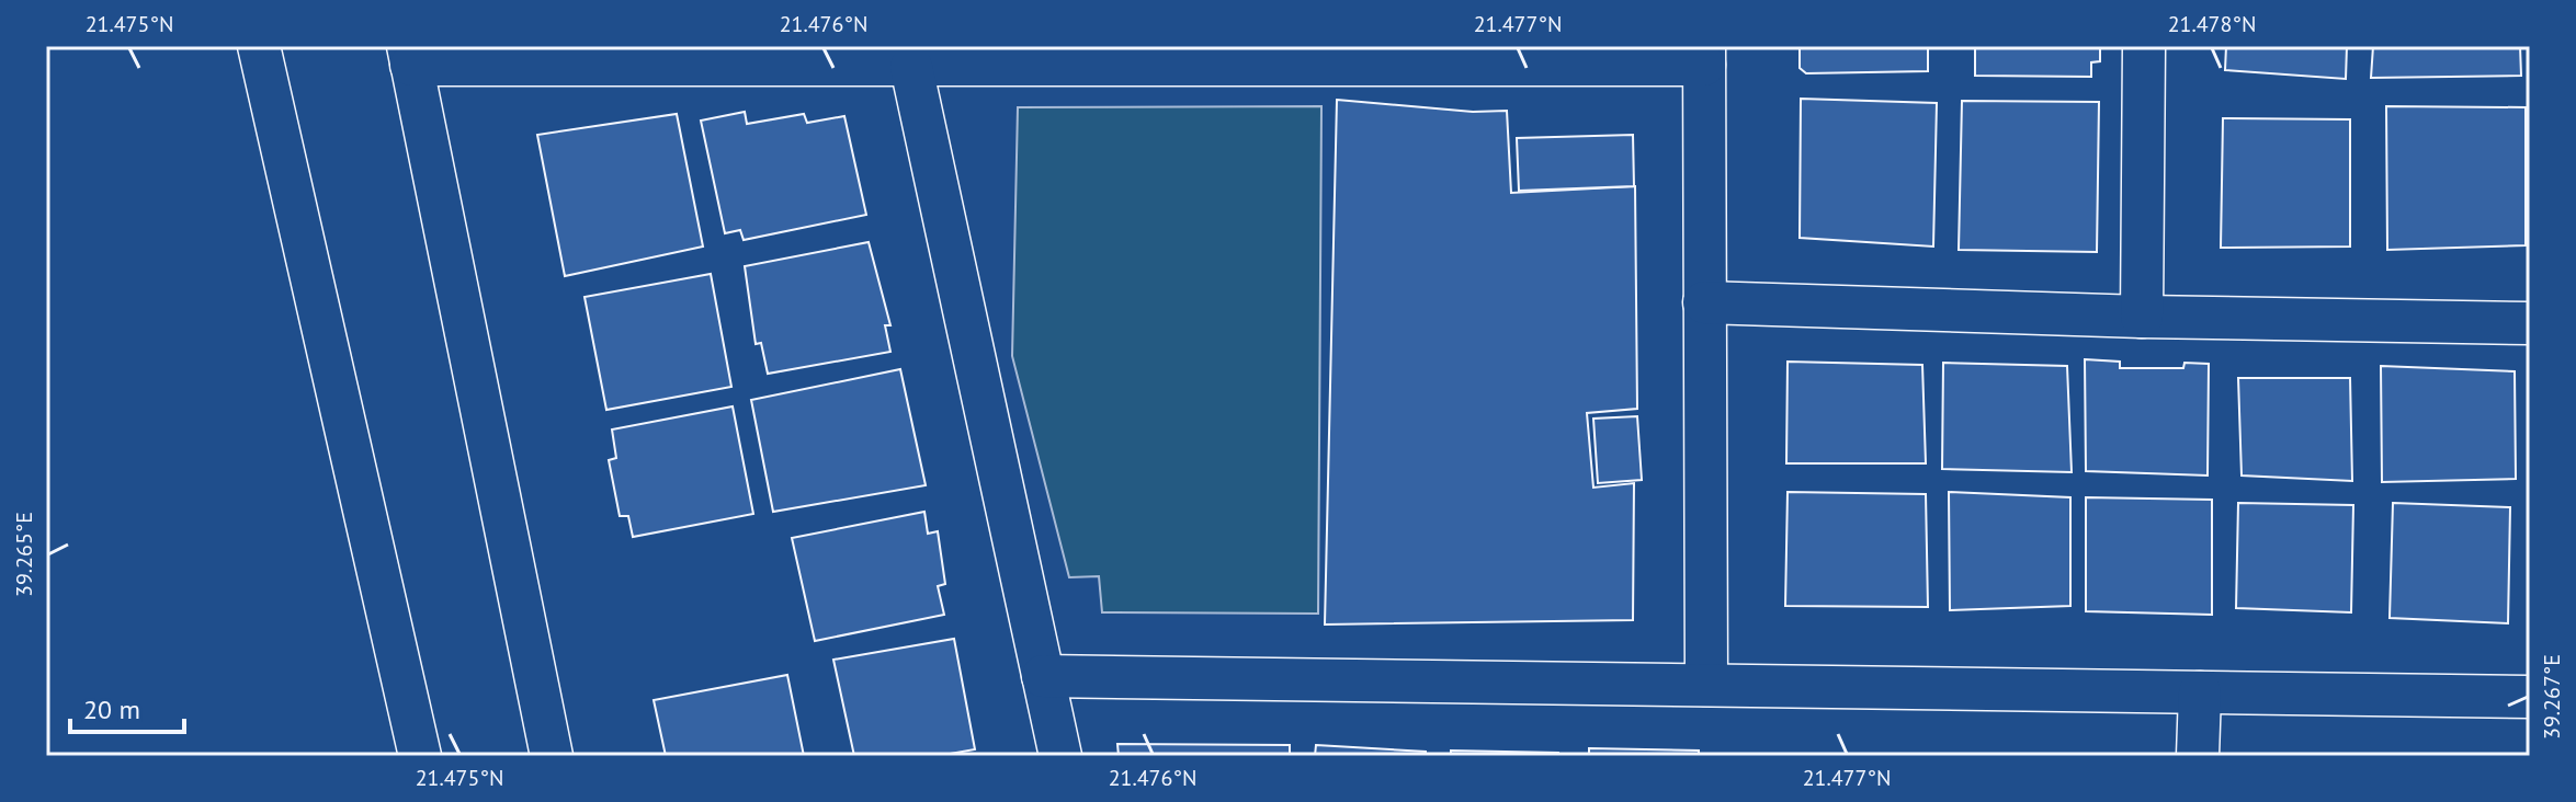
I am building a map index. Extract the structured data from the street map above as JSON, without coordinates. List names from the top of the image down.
{
  "scale_bar": "20 m",
  "coordinates": [
    "21.475°N",
    "21.476°N",
    "21.477°N",
    "21.478°N",
    "39.265°E",
    "39.267°E"
  ]
}
